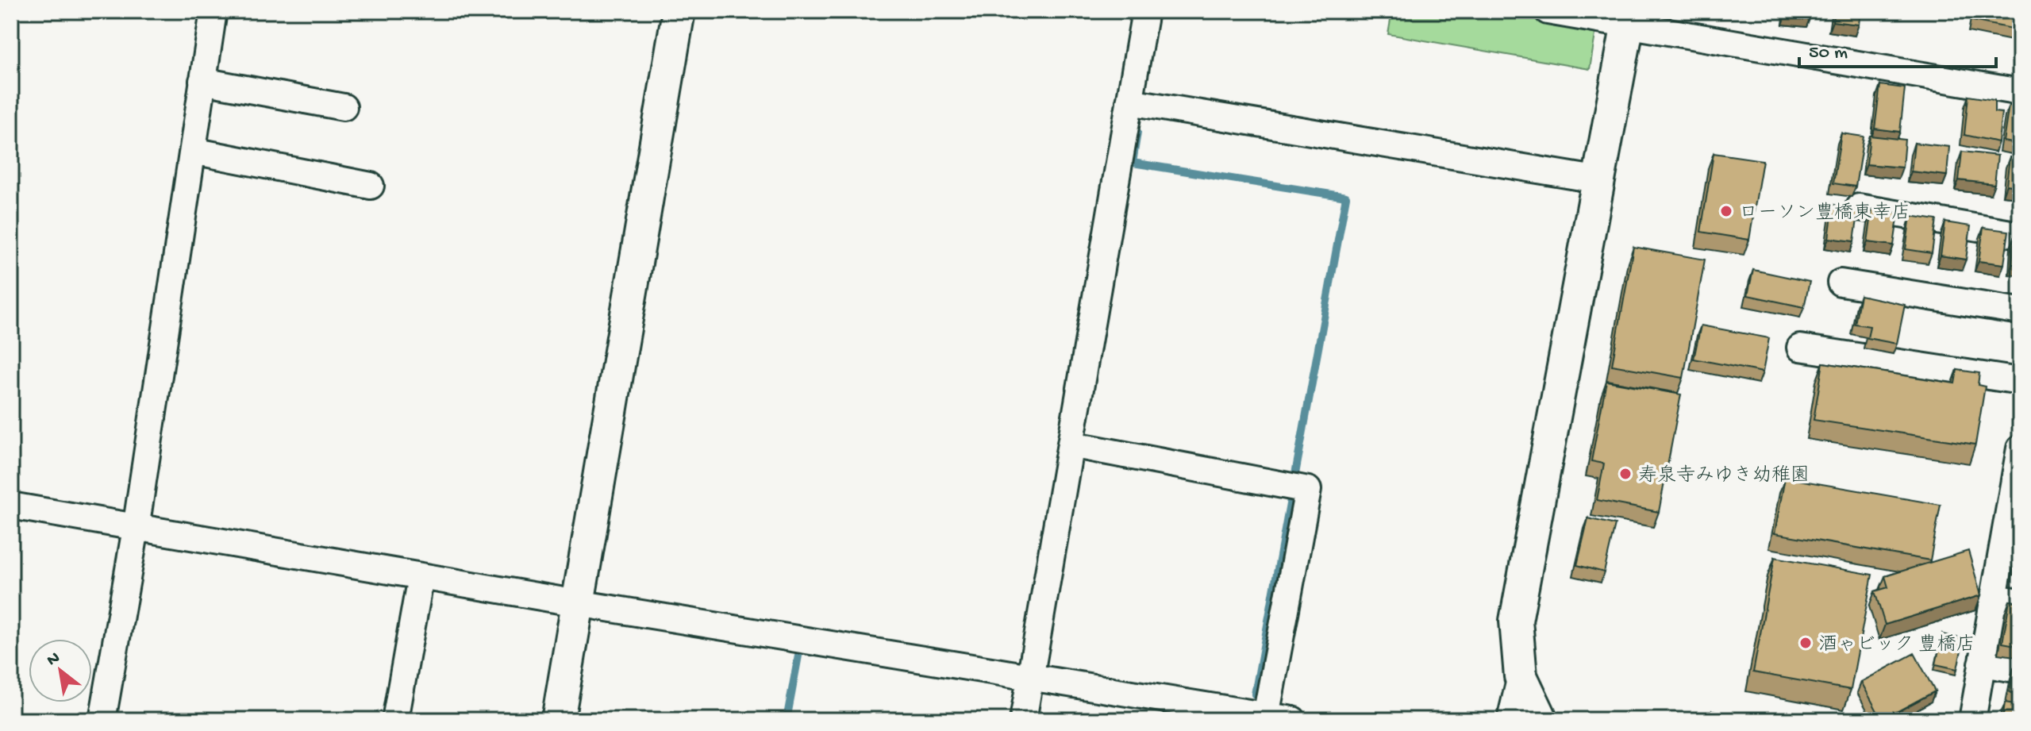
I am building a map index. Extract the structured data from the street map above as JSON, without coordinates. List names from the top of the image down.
{
  "places": ["ローソン豊橋東幸店", "寿泉寺みゆき幼稚園", "酒ゃビック 豊橋店"],
  "scale_bar": "50 m",
  "north": "top left"
}
